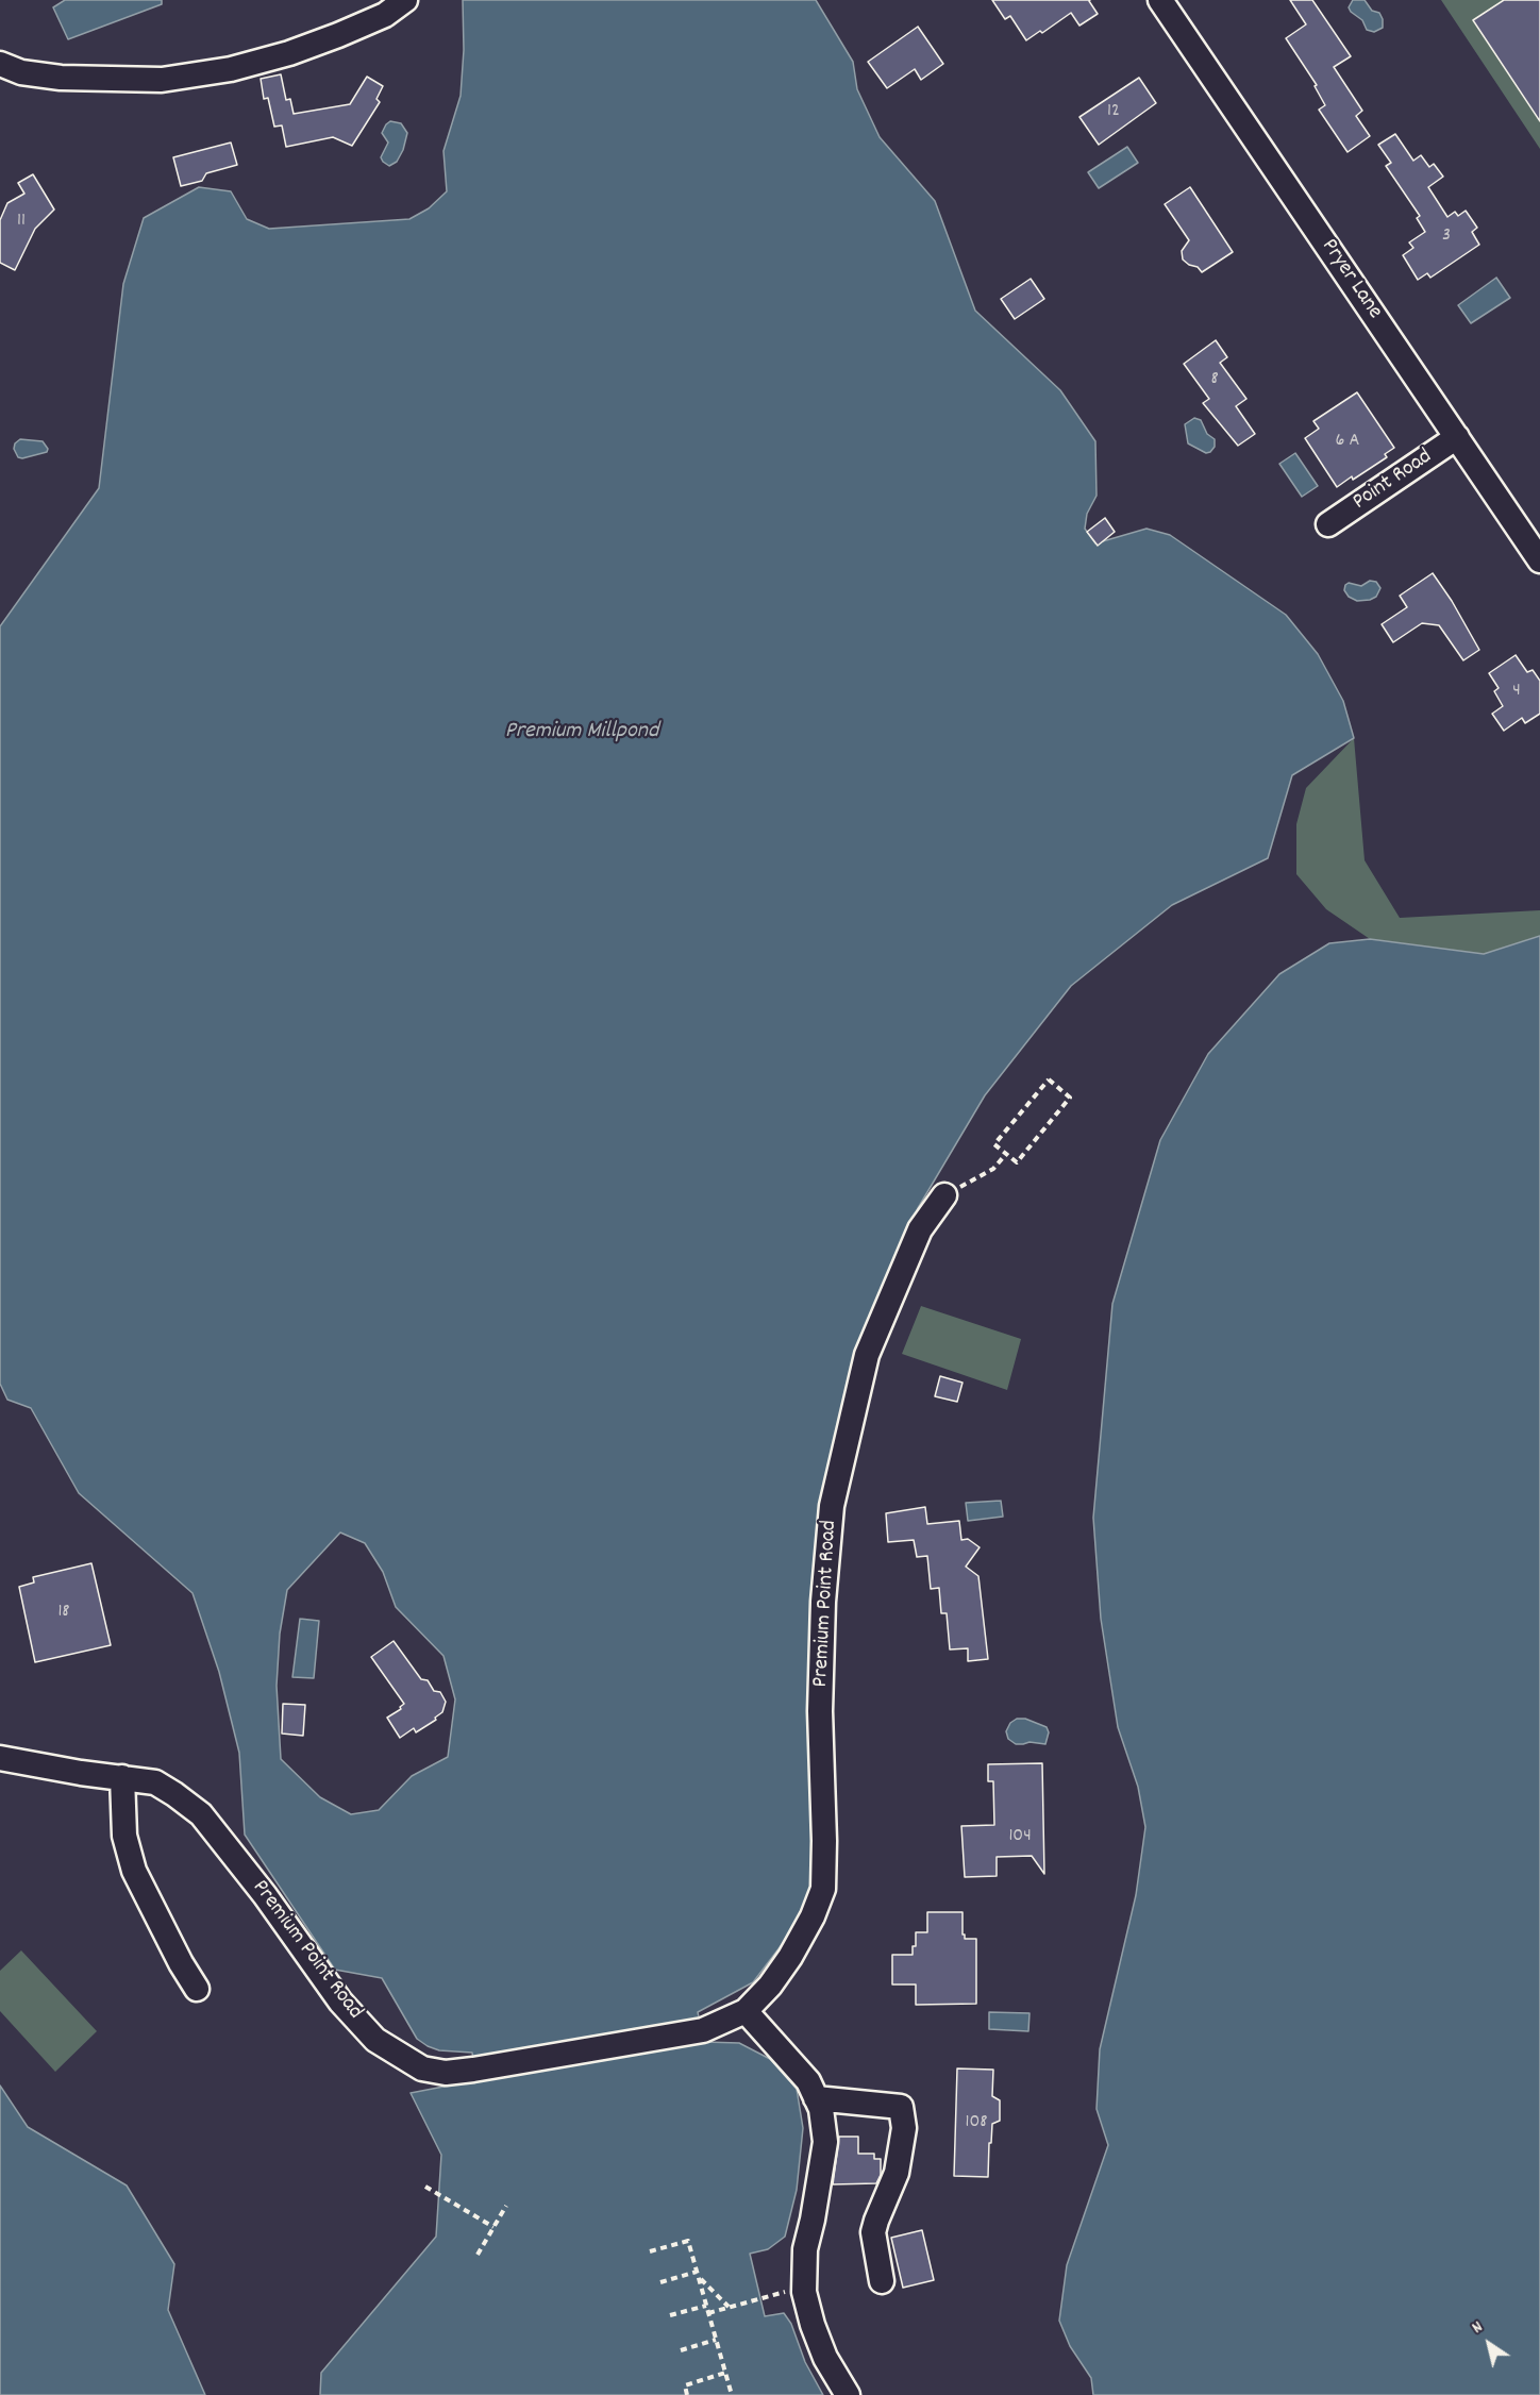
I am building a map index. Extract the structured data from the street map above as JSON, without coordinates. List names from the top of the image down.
{
  "streets": {
    "street": ["Pryer Lane", "Point Road", "Premium Point Road"]
  },
  "crossings": [
    ["Pryer Lane", "Point Road"]
  ],
  "water": ["Premium Millpond"],
  "house_numbers": [
    "12",
    "11",
    "3",
    "8",
    "6 A",
    "4",
    "18",
    "104",
    "108"
  ],
  "north": "top left"
}
